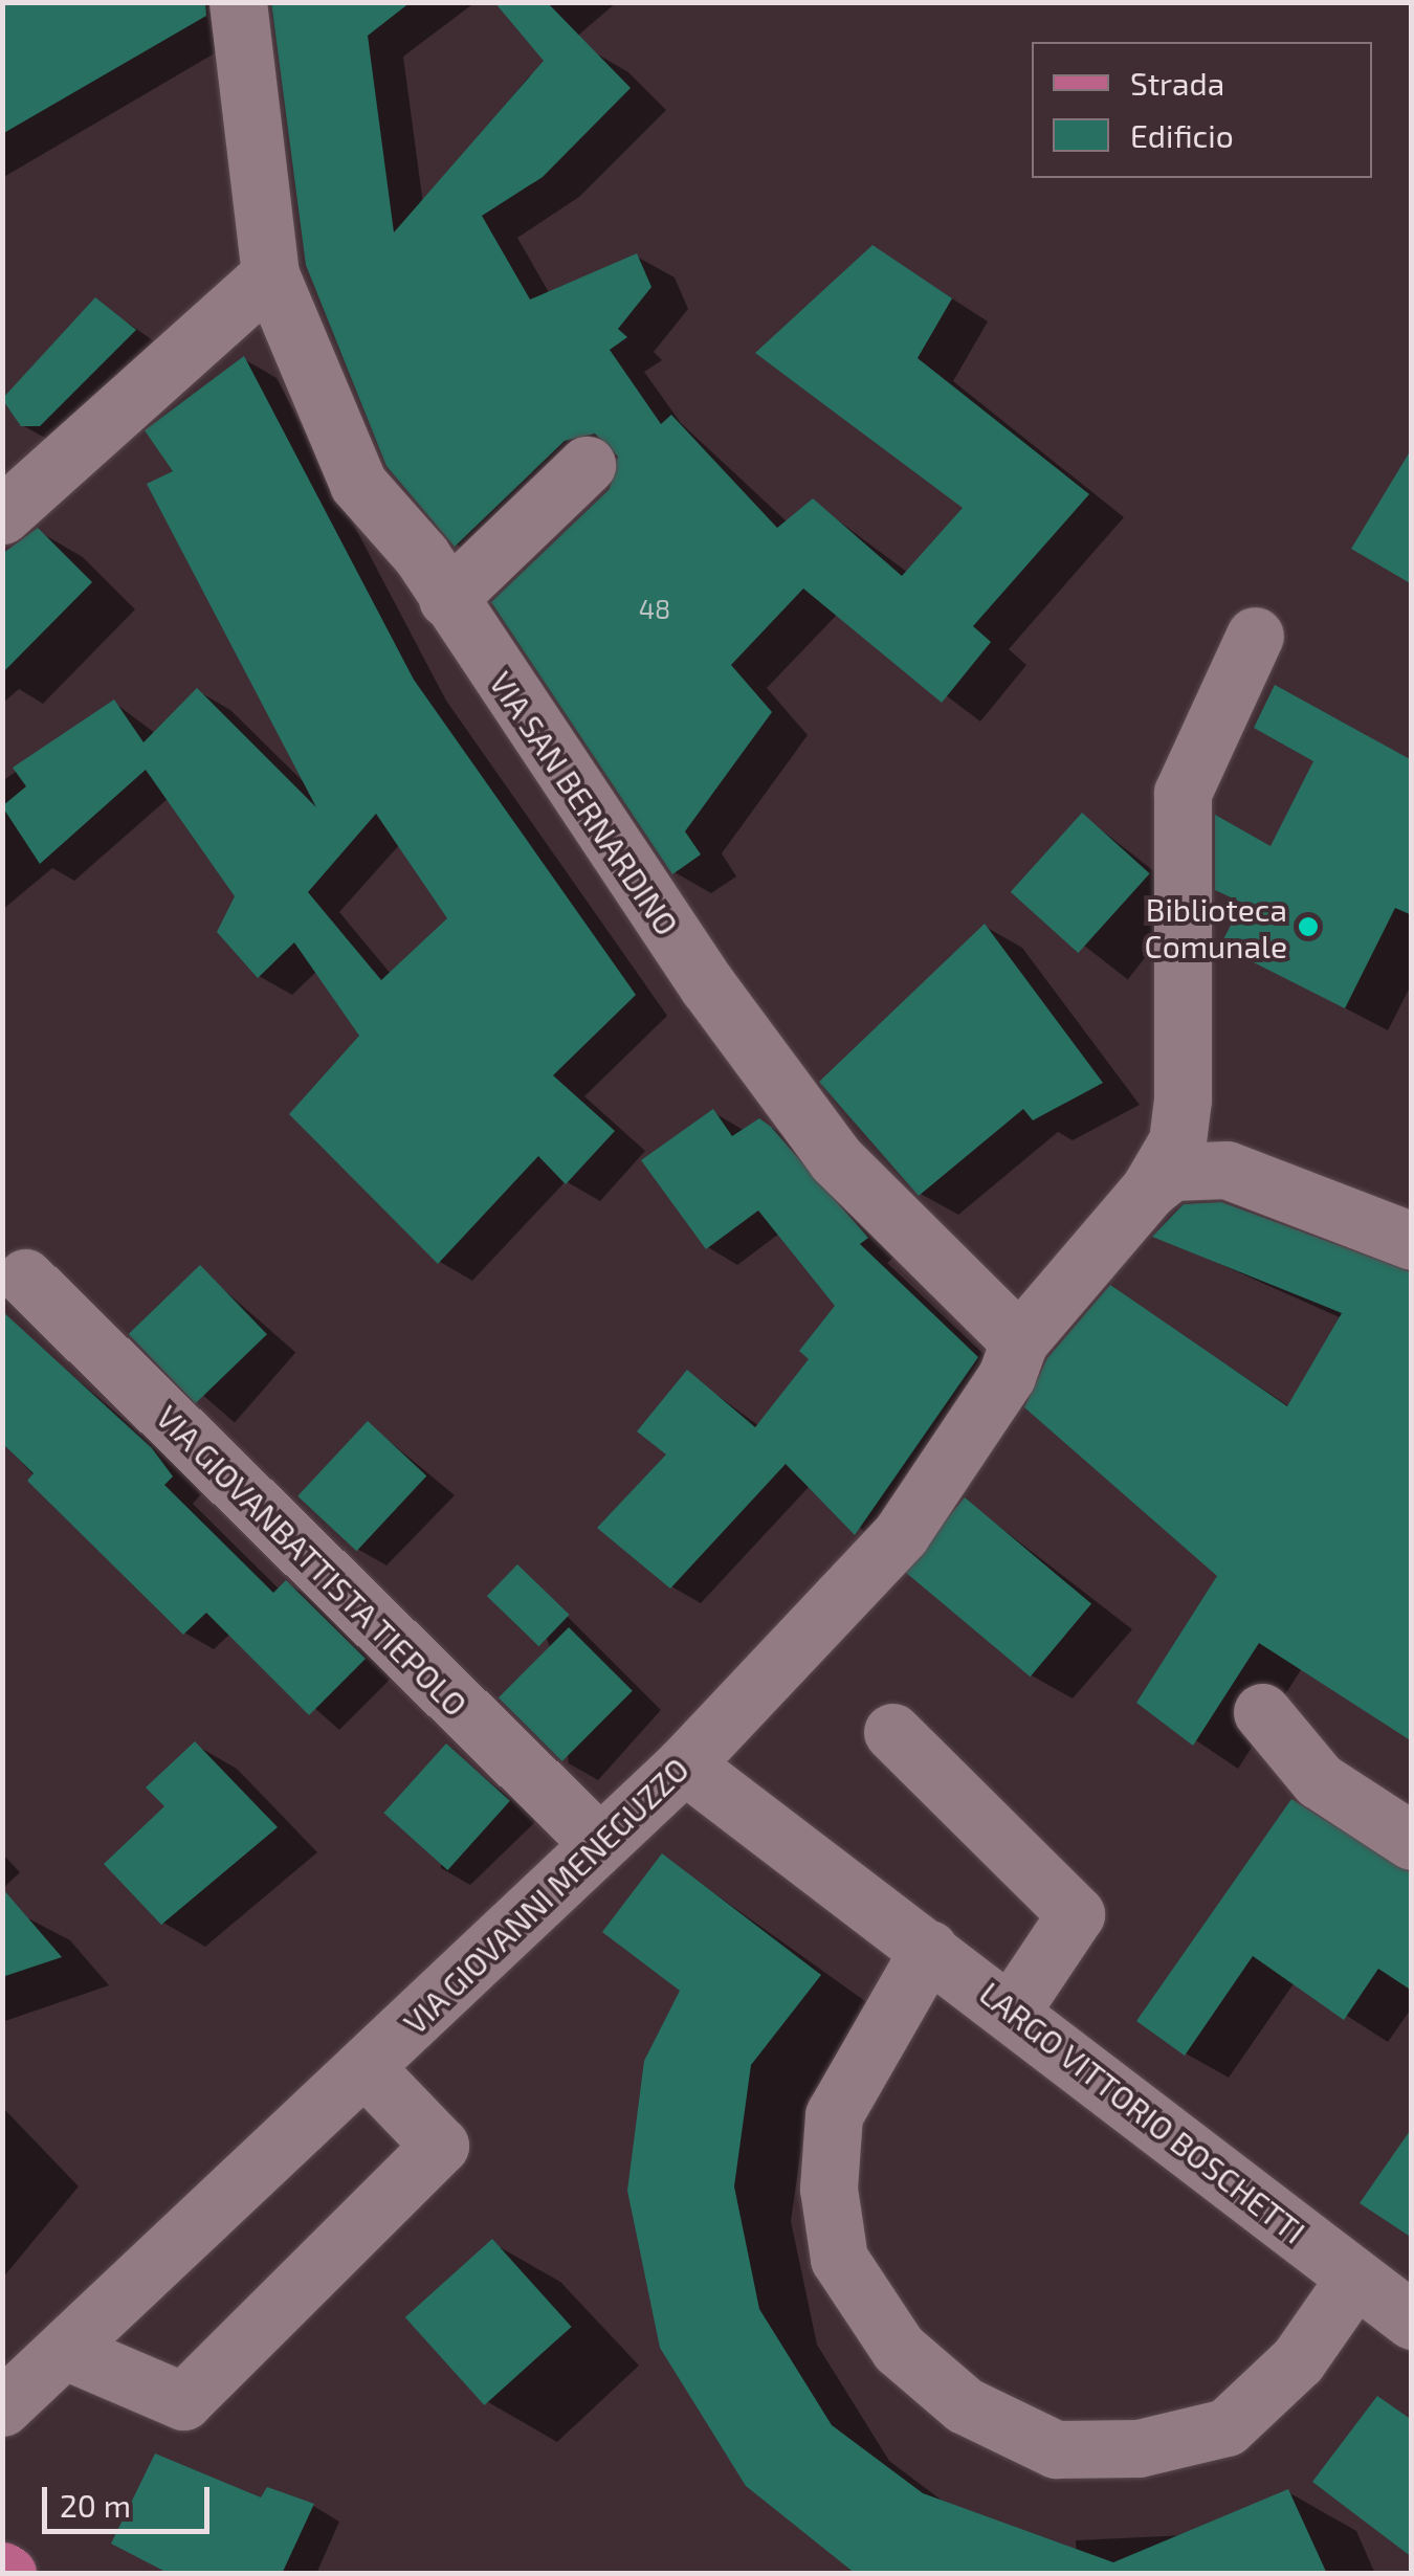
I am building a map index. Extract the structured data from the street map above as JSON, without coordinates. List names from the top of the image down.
{
  "streets": {
    "street": [
      "VIA SAN BERNARDINO",
      "VIA GIOVANBATTISTA TIEPOLO",
      "VIA GIOVANNI MENEGUZZO",
      "LARGO VITTORIO BOSCHETTI"
    ]
  },
  "crossings": [
    ["VIA SAN BERNARDINO", "VIA GIOVANNI MENEGUZZO"],
    ["VIA GIOVANBATTISTA TIEPOLO", "VIA GIOVANNI MENEGUZZO"],
    ["VIA GIOVANNI MENEGUZZO", "LARGO VITTORIO BOSCHETTI"]
  ],
  "places": ["Biblioteca Comunale"],
  "house_numbers": ["48"],
  "legend": ["Strada", "Edificio"],
  "scale_bar": "20 m"
}
